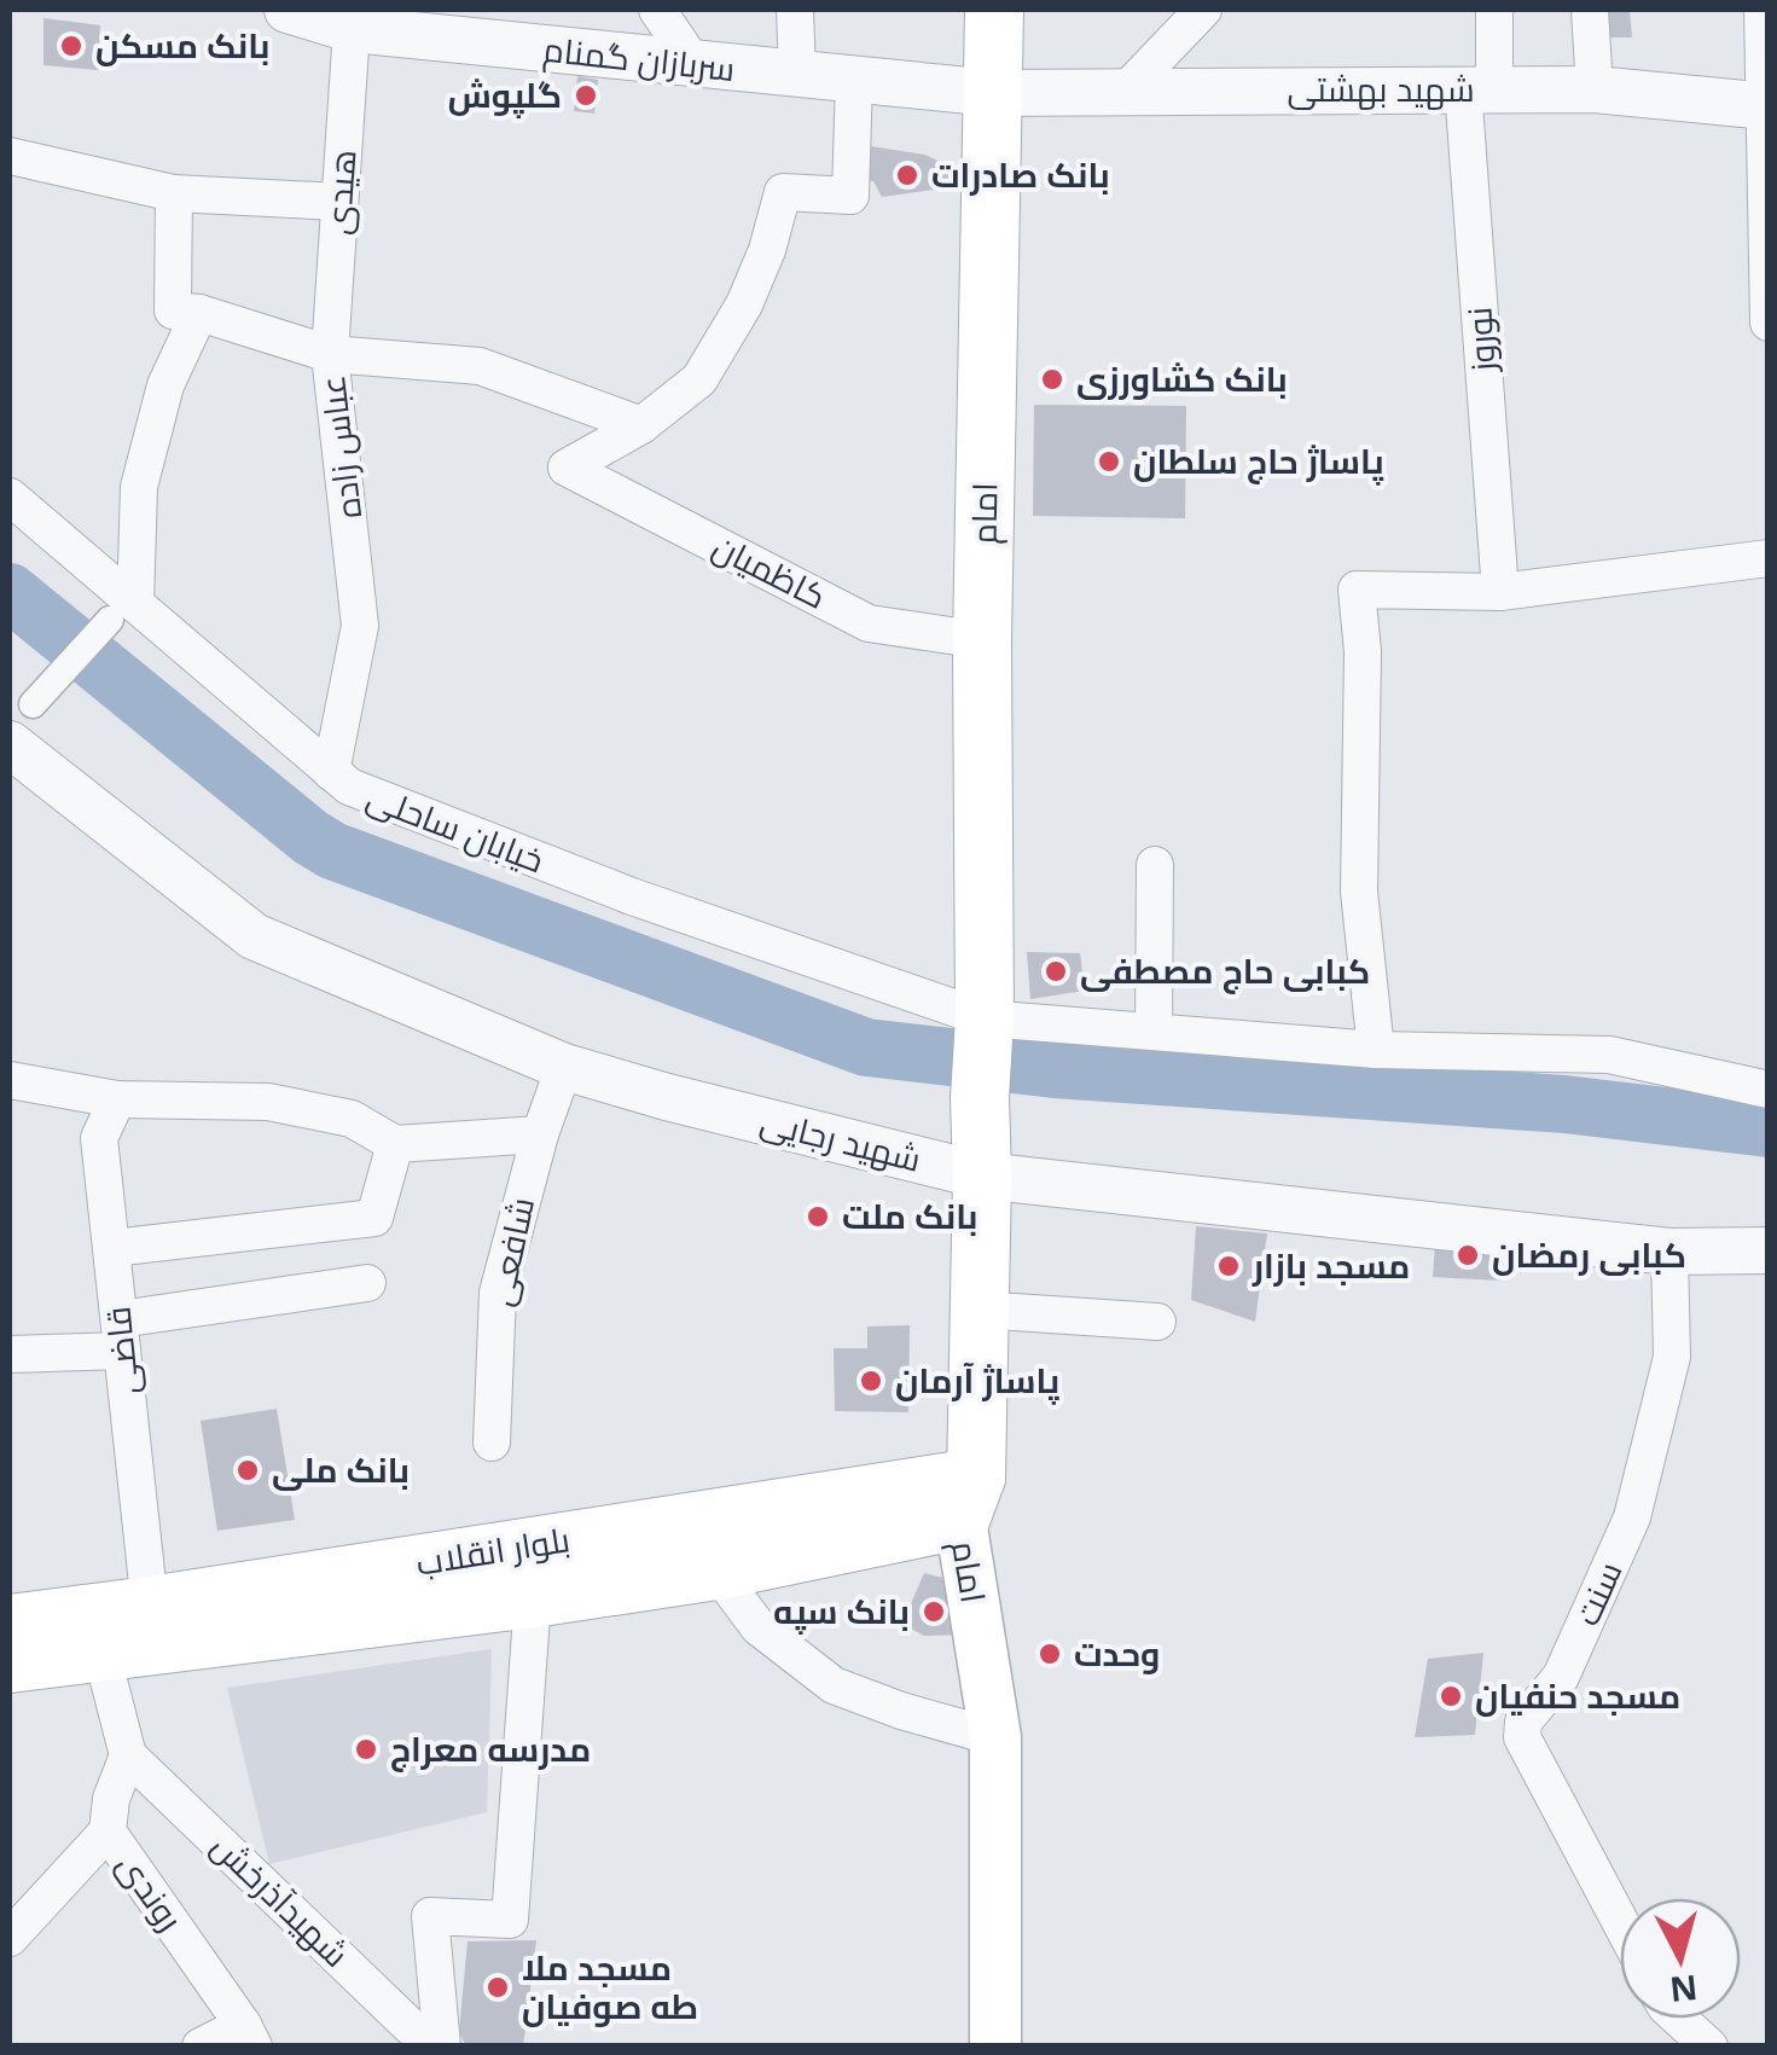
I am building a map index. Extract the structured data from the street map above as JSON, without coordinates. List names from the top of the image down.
{
  "streets": {
    "main road": ["امام", "بلوار انقلاب"],
    "street": [
      "سربازان گمنام",
      "شهید بهشتی",
      "هیدی",
      "نوروز",
      "عباس زاده",
      "کاظمیان",
      "خیابان ساحلی",
      "شهید رجایی",
      "شافعی",
      "قاضی",
      "سنت",
      "روندی",
      "شهیدآذرخش"
    ]
  },
  "crossings": [
    ["سربازان گمنام", "شهید بهشتی"],
    ["سربازان گمنام", "هیدی"],
    ["سربازان گمنام", "امام"],
    ["شهید بهشتی", "نوروز"],
    ["شهید بهشتی", "امام"],
    ["هیدی", "عباس زاده"],
    ["عباس زاده", "خیابان ساحلی"],
    ["امام", "کاظمیان"],
    ["امام", "خیابان ساحلی"],
    ["امام", "شهید رجایی"],
    ["امام", "بلوار انقلاب"],
    ["شهید رجایی", "شافعی"],
    ["شهید رجایی", "سنت"],
    ["قاضی", "بلوار انقلاب"],
    ["روندی", "شهیدآذرخش"]
  ],
  "places": [
    "بانک مسکن",
    "گلپوش",
    "بانک صادرات",
    "بانک کشاورزی",
    "پاساژ حاج سلطان",
    "کبابی حاج مصطفی",
    "بانک ملت",
    "کبابی رمضان",
    "مسجد بازار",
    "پاساژ آرمان",
    "بانک ملی",
    "بانک سپه",
    "وحدت",
    "مسجد حنفیان",
    "مدرسه معراج",
    "مسجد ملا طه صوفیان"
  ],
  "north": "bottom"
}
